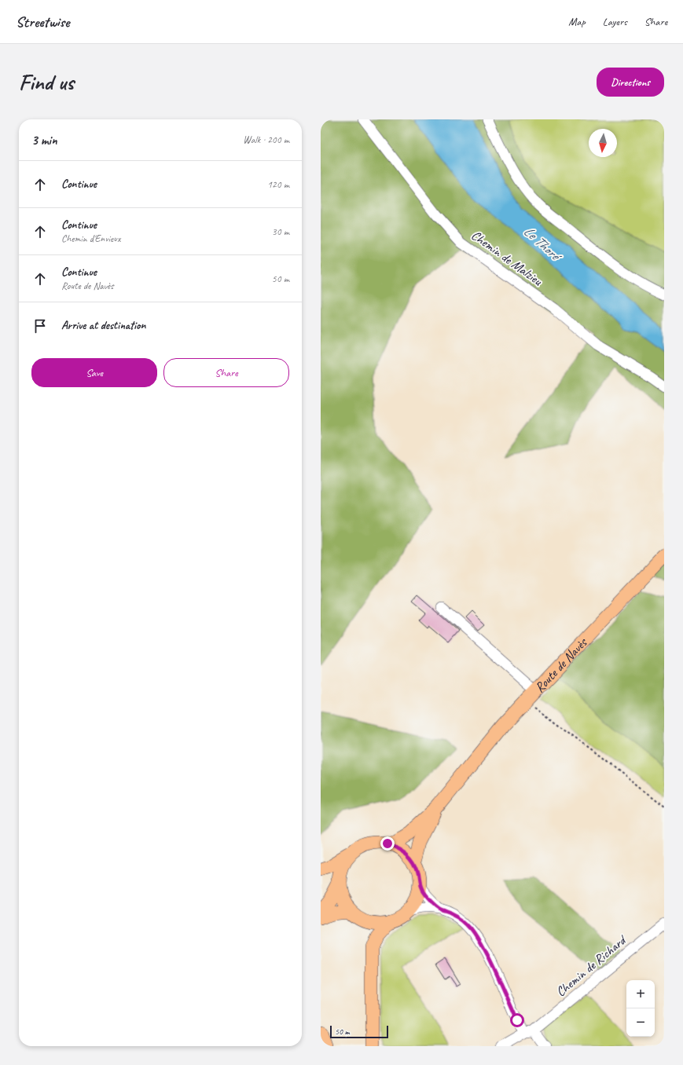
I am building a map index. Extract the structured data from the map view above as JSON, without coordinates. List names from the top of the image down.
{
  "streets": {
    "main road": ["Route de Navès"],
    "street": ["Chemin de Malzieu", "Chemin de Richard"]
  },
  "water": ["Le Thoré"],
  "scale_bar": "50 m",
  "north": "bottom",
  "page": {
    "header": "Streetwise",
    "nav": ["Map", "Layers", "Share"],
    "buttons": [
      "Directions",
      ["Save", "Share"]
    ],
    "title": "Find us",
    "heading": ["3 min", "Walk · 200 m"],
    "list": [
      ["Continue", "120 m"],
      ["Continue", "Chemin d'Envieux", "30 m"],
      ["Continue", "Route de Navès", "50 m"],
      "Arrive at destination"
    ],
    "map_buttons": ["+", "−"],
    "scale": "50 m"
  }
}
